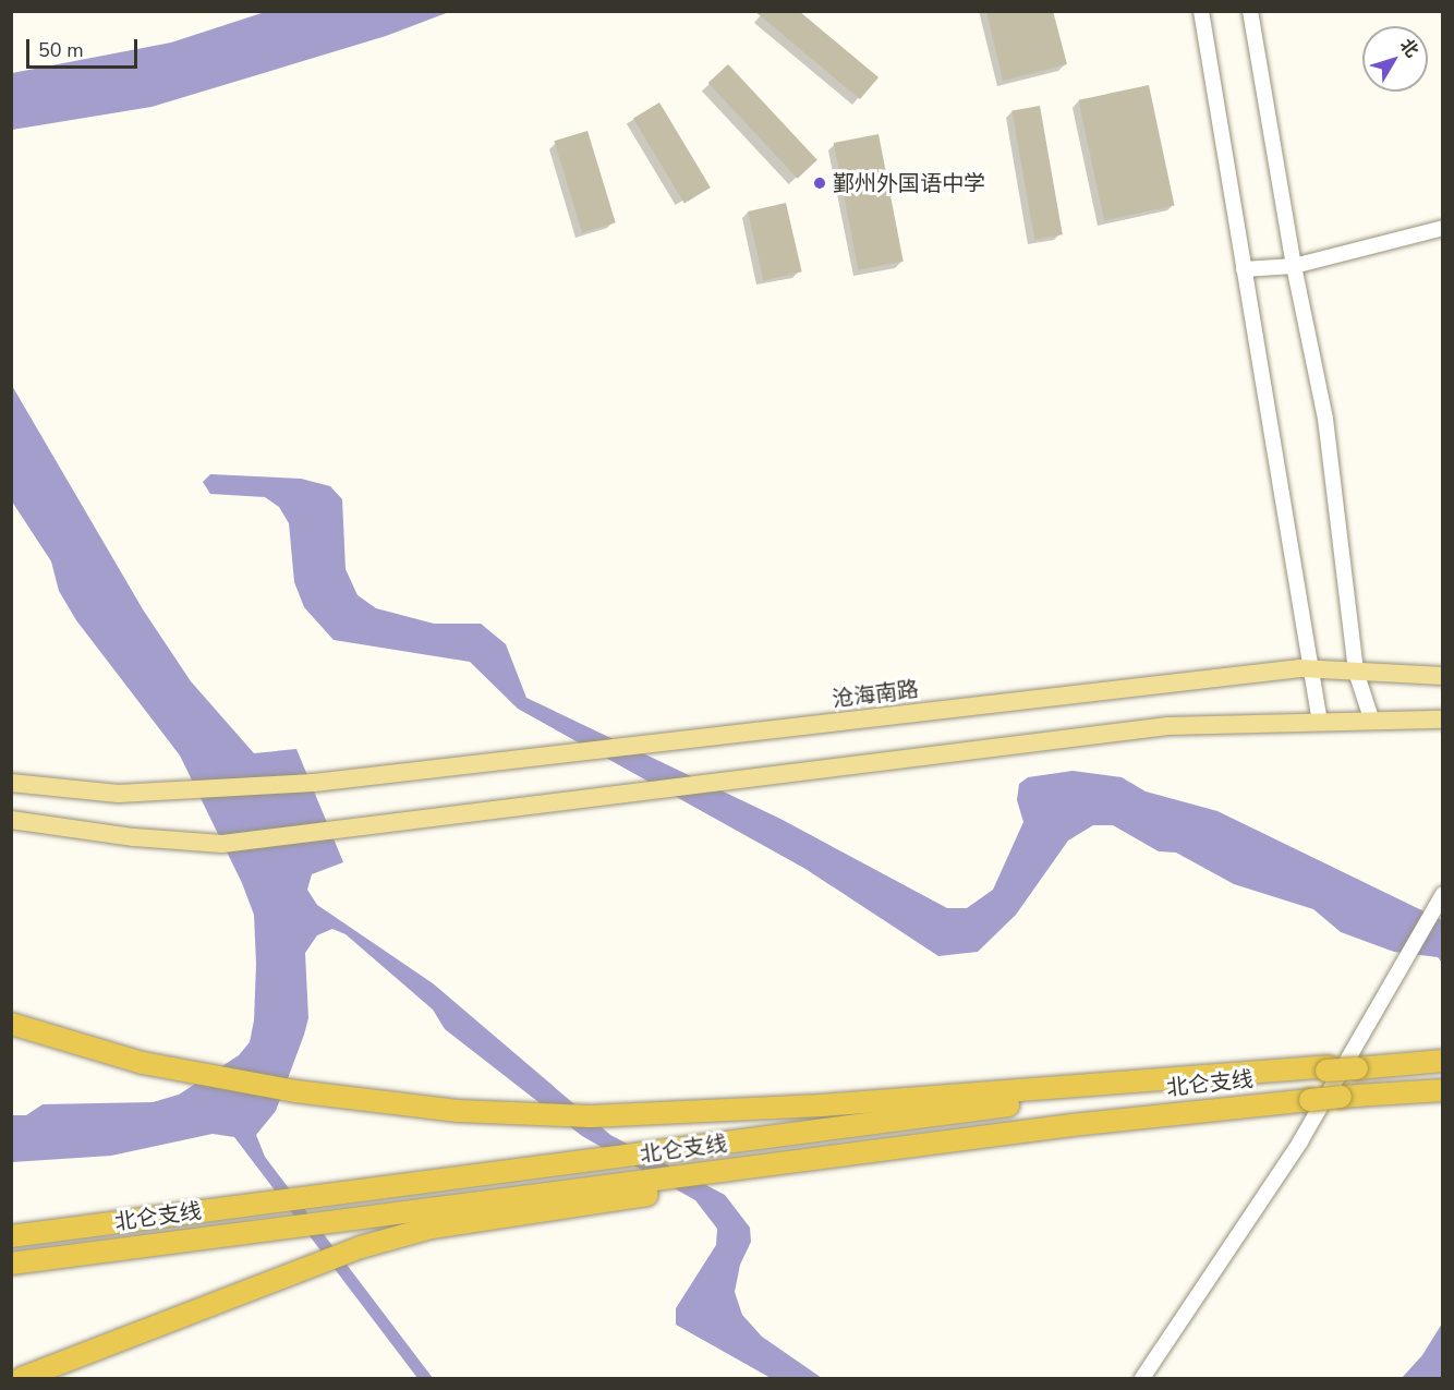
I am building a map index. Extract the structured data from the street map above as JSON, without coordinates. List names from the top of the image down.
{
  "streets": {
    "highway": ["北仑支线"],
    "main road": ["沧海南路"]
  },
  "places": ["鄞州外国语中学"],
  "scale_bar": "50 m",
  "north": "top right"
}
